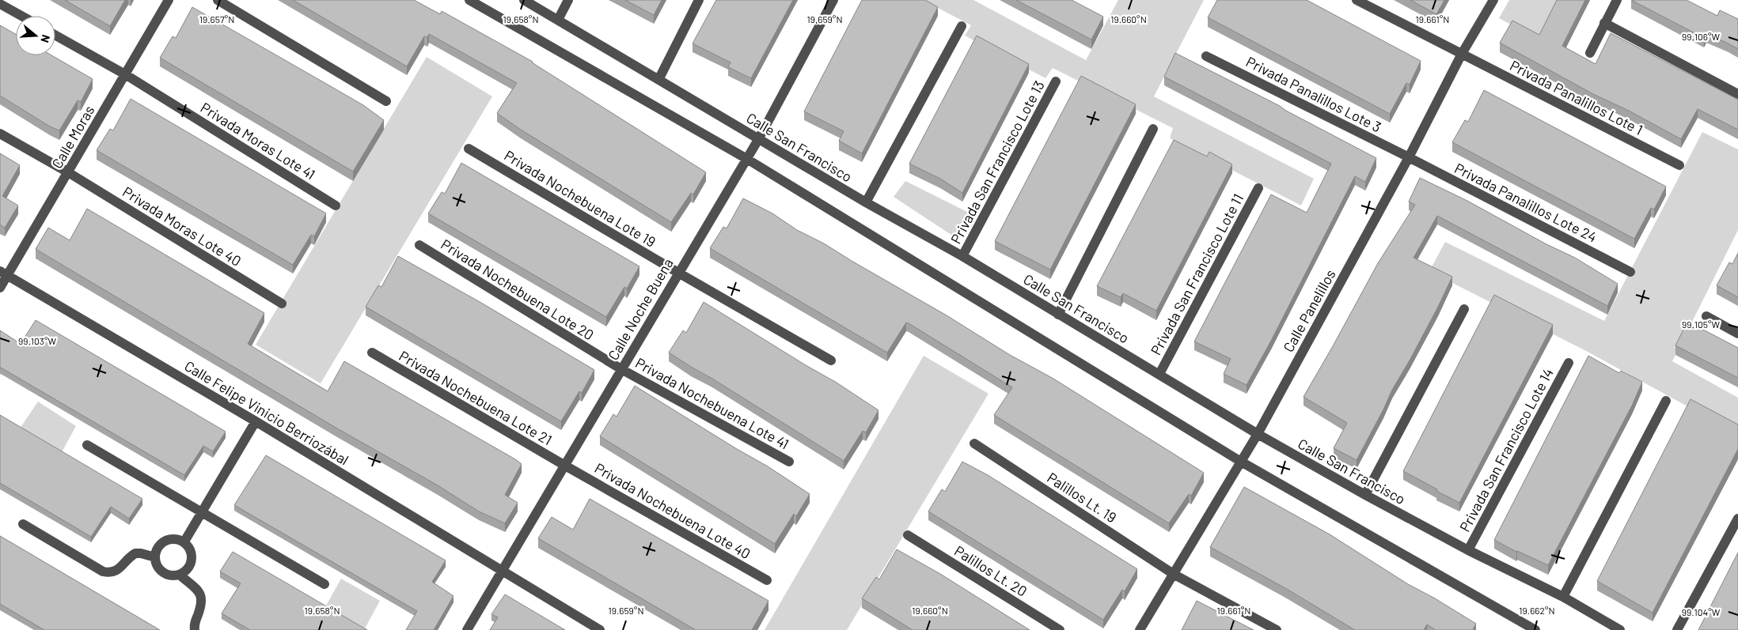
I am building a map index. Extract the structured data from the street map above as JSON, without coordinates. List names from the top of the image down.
{
  "streets": {
    "street": [
      "Privada Panalillos Lote 3",
      "Privada Panalillos Lote 1",
      "Calle Moras",
      "Privada Moras Lote 41",
      "Calle San Francisco",
      "Privada San Francisco Lote 13",
      "Privada Nochebuena Lote 19",
      "Privada Panalillos Lote 24",
      "Privada Moras Lote 40",
      "Privada San Francisco Lote 11",
      "Privada Nochebuena Lote 20",
      "Calle Noche Buena",
      "Calle Panelillos",
      "Privada Nochebuena Lote 21",
      "Privada Nochebuena Lote 41",
      "Calle Felipe Vinicio Berriozábal",
      "Privada San Francisco Lote 14",
      "Palillos Lt. 19",
      "Privada Nochebuena Lote 40",
      "Palillos Lt. 20"
    ]
  },
  "crossings": [
    ["Privada Panalillos Lote 3", "Privada Panalillos Lote 24"],
    ["Privada Panalillos Lote 3", "Calle Panelillos"],
    ["Privada Panalillos Lote 1", "Calle Panelillos"],
    ["Calle Moras", "Privada Moras Lote 41"],
    ["Calle Moras", "Privada Moras Lote 40"],
    ["Calle Moras", "Calle Felipe Vinicio Berriozábal"],
    ["Calle San Francisco", "Privada San Francisco Lote 13"],
    ["Calle San Francisco", "Privada San Francisco Lote 11"],
    ["Calle San Francisco", "Calle Noche Buena"],
    ["Calle San Francisco", "Calle Panelillos"],
    ["Calle San Francisco", "Privada San Francisco Lote 14"],
    ["Privada Nochebuena Lote 19", "Calle Noche Buena"],
    ["Privada Panalillos Lote 24", "Calle Panelillos"],
    ["Privada Nochebuena Lote 20", "Calle Noche Buena"],
    ["Privada Nochebuena Lote 20", "Privada Nochebuena Lote 41"],
    ["Calle Noche Buena", "Privada Nochebuena Lote 21"],
    ["Calle Noche Buena", "Privada Nochebuena Lote 41"],
    ["Calle Noche Buena", "Calle Felipe Vinicio Berriozábal"],
    ["Calle Noche Buena", "Privada Nochebuena Lote 40"],
    ["Calle Panelillos", "Palillos Lt. 19"],
    ["Privada Nochebuena Lote 21", "Privada Nochebuena Lote 40"]
  ],
  "north": "right",
  "coordinates": [
    "19.657°N",
    "19.658°N",
    "19.659°N",
    "19.660°N",
    "19.661°N",
    "99.106°W",
    "99.105°W",
    "99.103°W",
    "19.662°N",
    "99.104°W"
  ]
}
